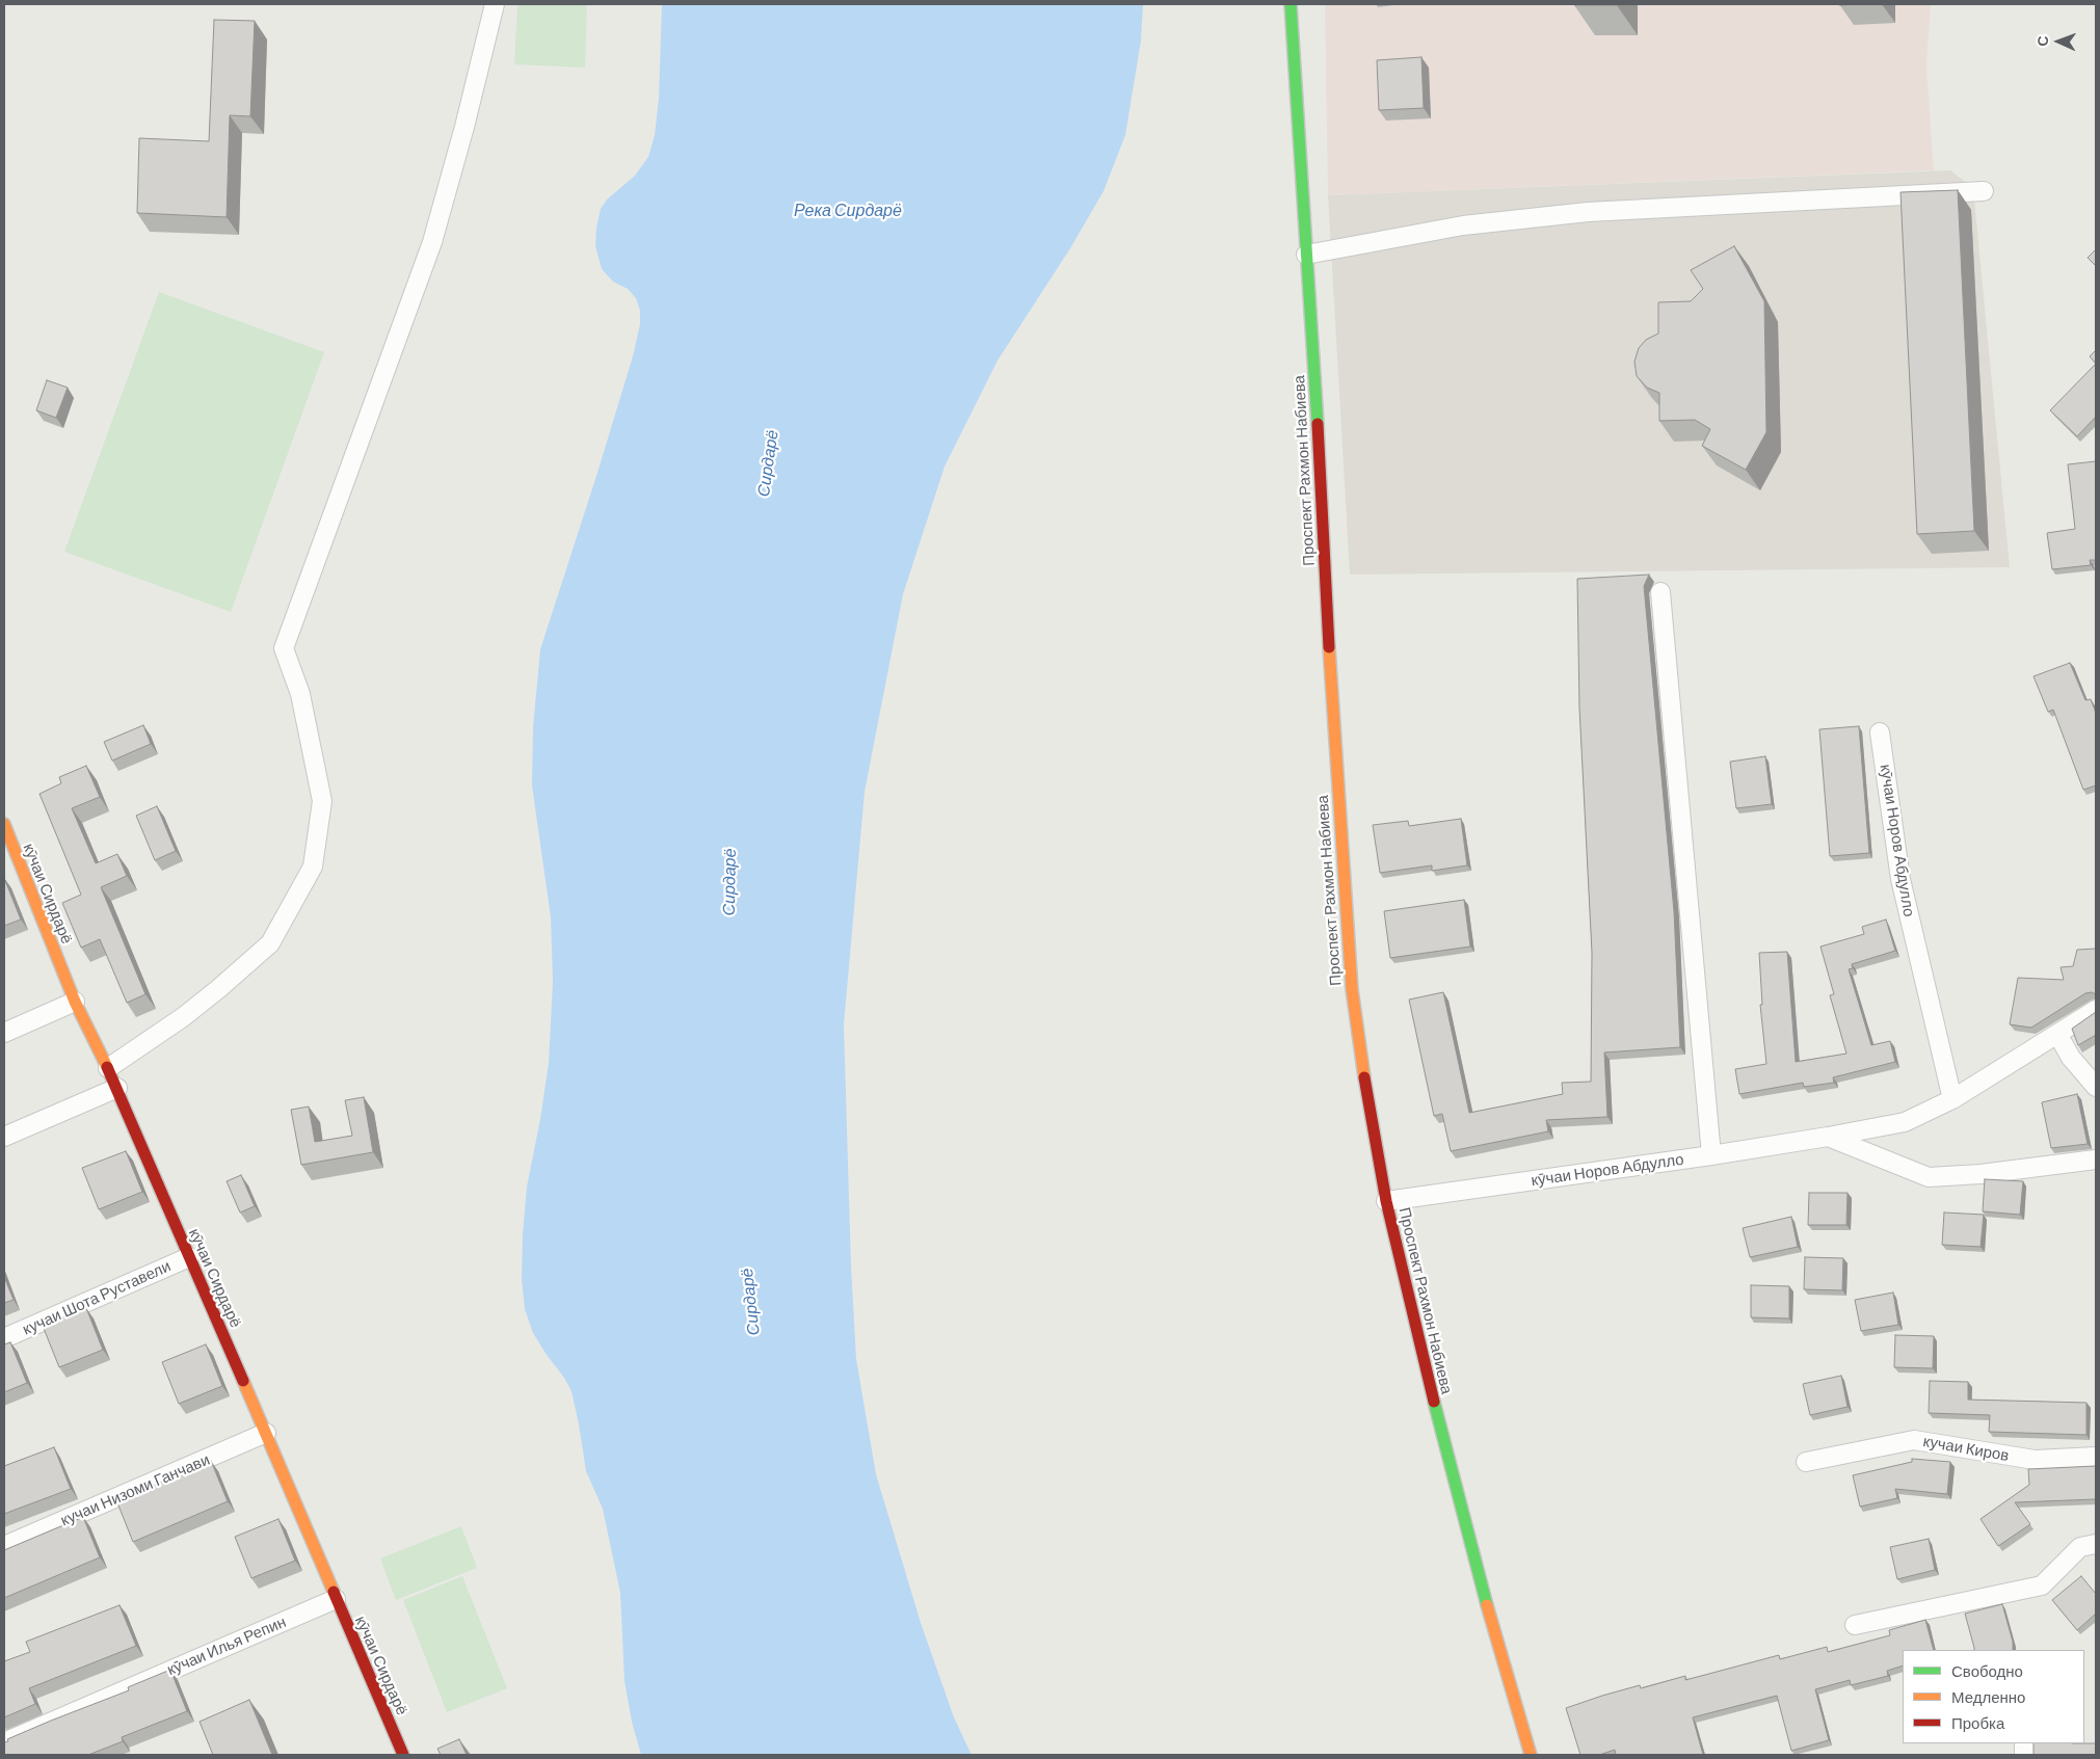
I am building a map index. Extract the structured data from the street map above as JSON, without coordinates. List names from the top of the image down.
{
  "streets": {
    "main road": ["Проспект Рахмон Набиева", "кӯчаи Сирдарё"],
    "street": [
      "кӯчаи Норов Абдулло",
      "кучаи Шота Руставели",
      "кучаи Киров",
      "кучаи Низоми Ганчави",
      "кӯчаи Илья Репин"
    ]
  },
  "crossings": [
    ["Проспект Рахмон Набиева", "кӯчаи Норов Абдулло"],
    ["кӯчаи Сирдарё", "кучаи Шота Руставели"],
    ["кӯчаи Сирдарё", "кучаи Низоми Ганчави"],
    ["кӯчаи Сирдарё", "кӯчаи Илья Репин"]
  ],
  "water": ["Река Сирдарё", "Сирдарё"],
  "legend": ["Свободно", "Медленно", "Пробка"],
  "north": "left"
}
